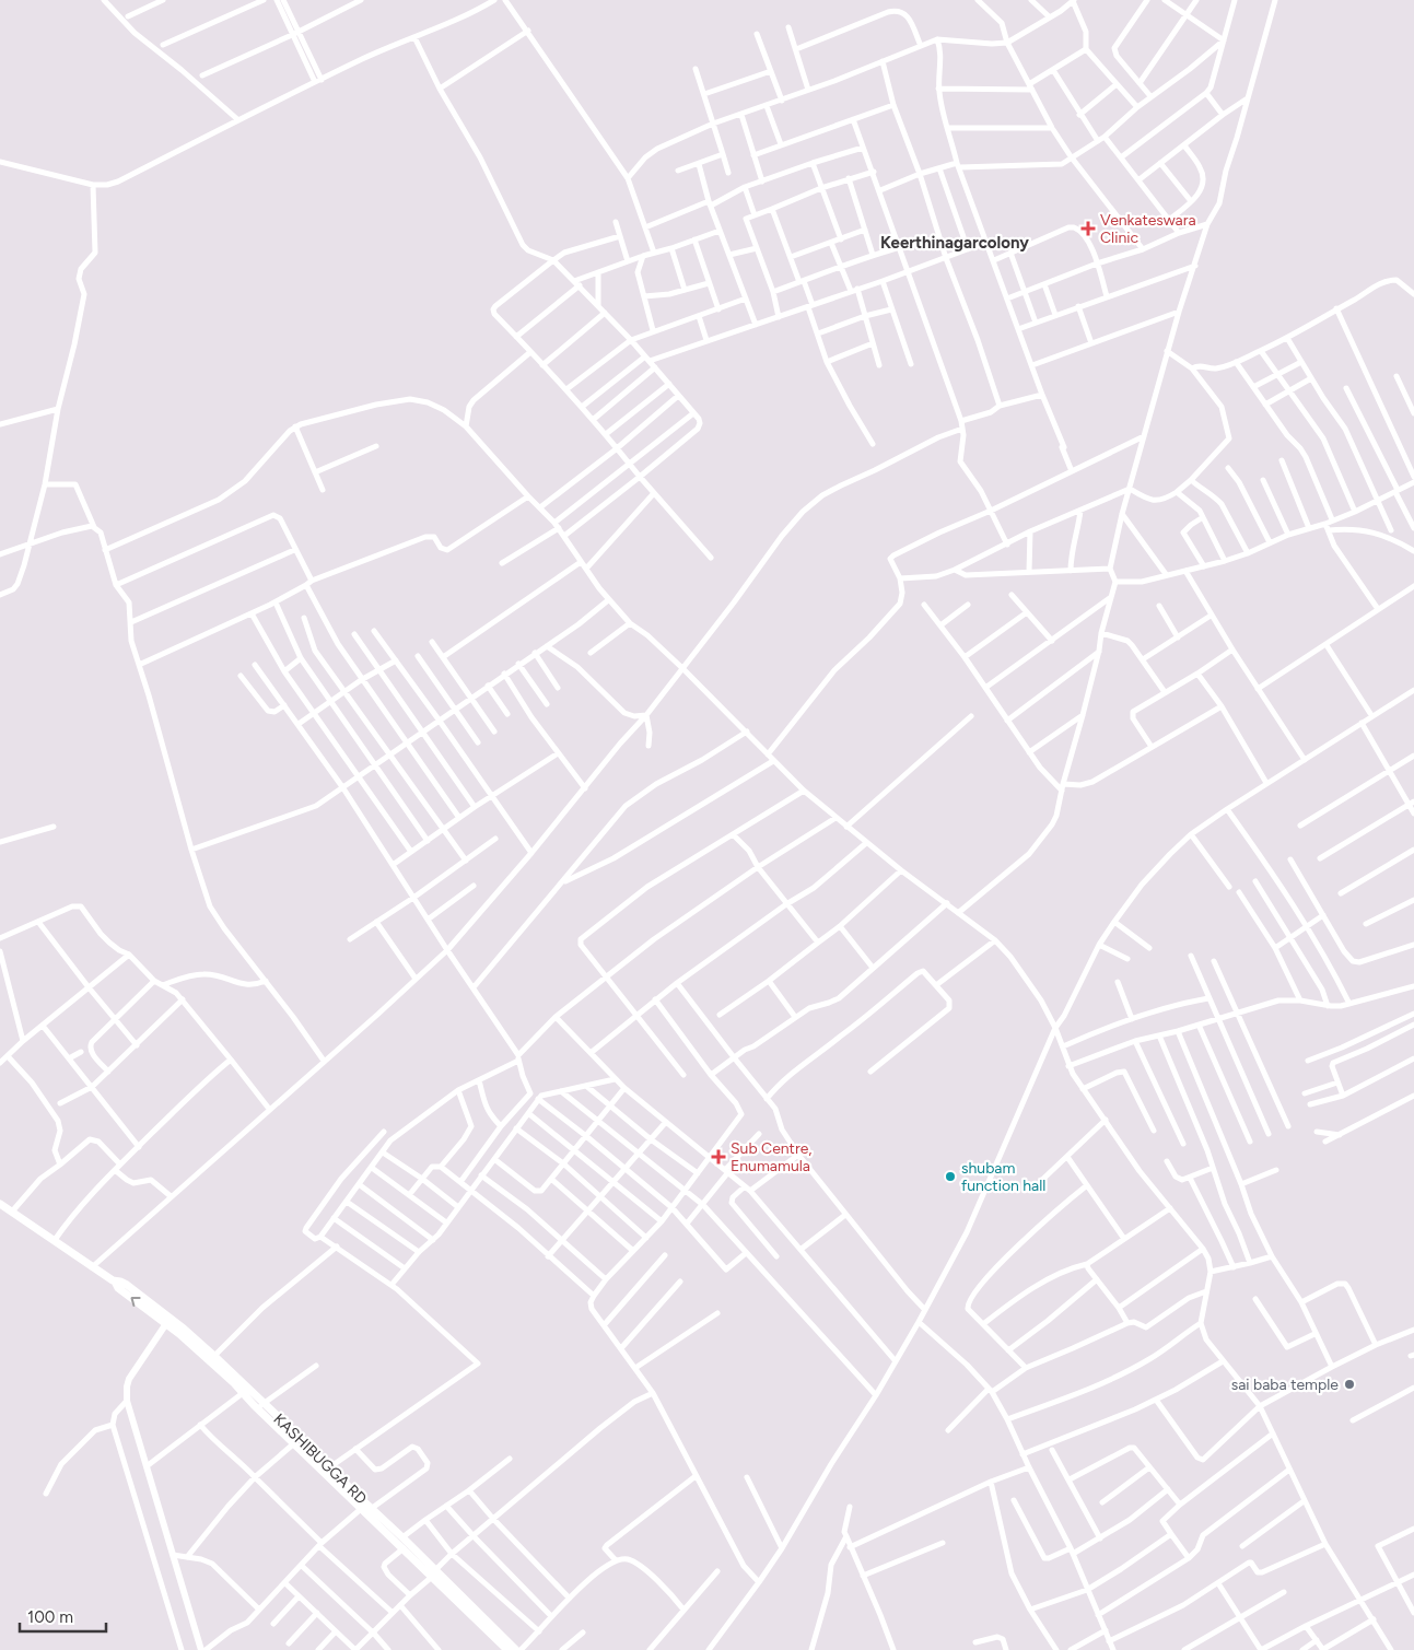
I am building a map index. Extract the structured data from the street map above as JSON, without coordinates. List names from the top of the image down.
{
  "streets": {
    "main road": ["KASHIBUGGA RD"]
  },
  "districts": ["Keerthinagarcolony"],
  "places": {
    "health": ["Venkateswara Clinic", "Sub Centre, Enumamula"],
    "other": ["shubam function hall", "sai baba temple"]
  },
  "scale_bar": "100 m"
}
